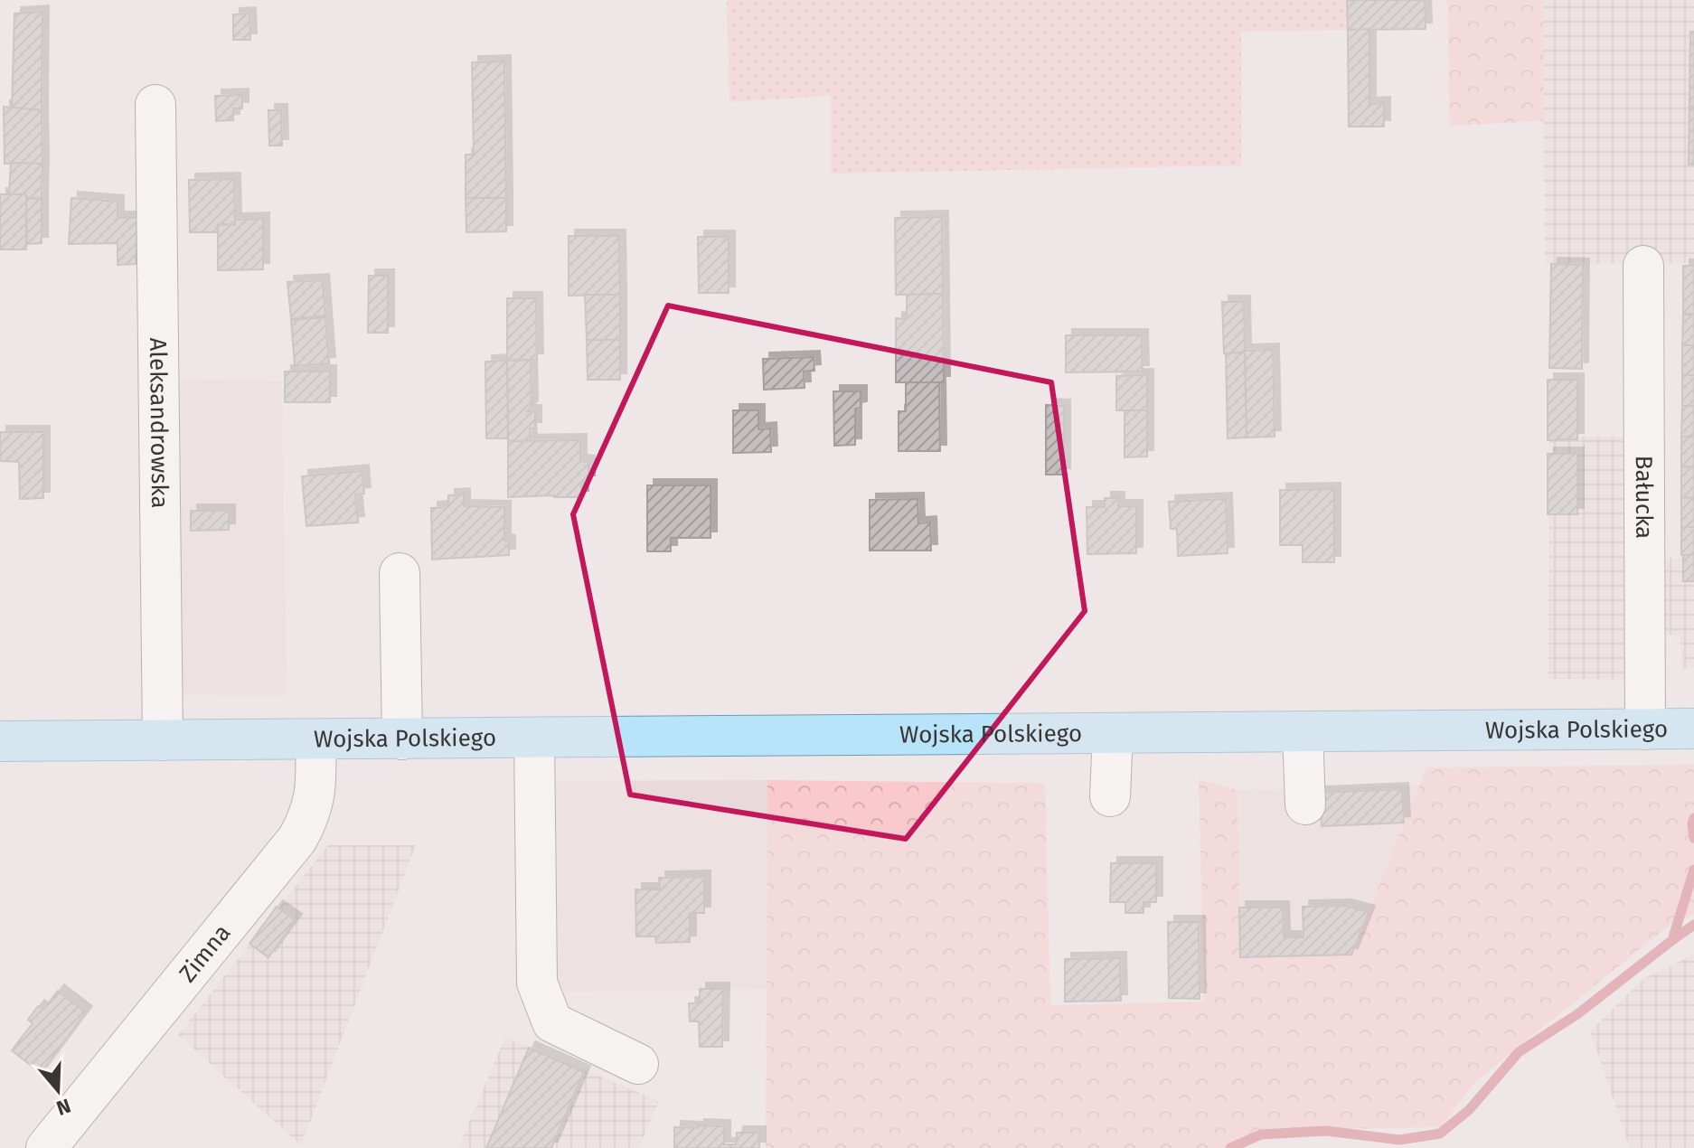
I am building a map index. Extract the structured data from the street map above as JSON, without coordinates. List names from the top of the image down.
{
  "streets": {
    "main road": ["Wojska Polskiego"],
    "street": ["Aleksandrowska", "Bałucka", "Zimna"]
  },
  "crossings": [
    ["Bałucka", "Wojska Polskiego"],
    ["Wojska Polskiego", "Zimna"]
  ],
  "north": "bottom"
}
